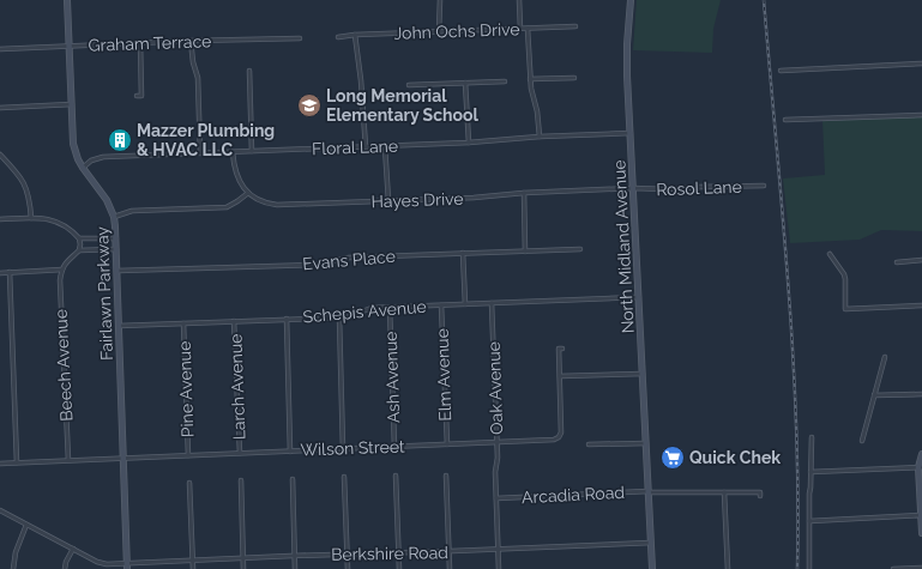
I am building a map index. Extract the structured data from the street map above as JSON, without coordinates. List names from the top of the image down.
{
  "streets": {
    "street": [
      "John Ochs Drive",
      "Graham Terrace",
      "Floral Lane",
      "Rosol Lane",
      "Hayes Drive",
      "North Midland Avenue",
      "Evans Place",
      "Fairlawn Parkway",
      "Schepis Avenue",
      "Beech Avenue",
      "Elm Avenue",
      "Ash Avenue",
      "Larch Avenue",
      "Oak Avenue",
      "Pine Avenue",
      "Wilson Street",
      "Arcadia Road",
      "Berkshire Road"
    ]
  },
  "crossings": [
    ["Graham Terrace", "Fairlawn Parkway"],
    ["Floral Lane", "North Midland Avenue"],
    ["Floral Lane", "Fairlawn Parkway"],
    ["Rosol Lane", "Hayes Drive"],
    ["Rosol Lane", "North Midland Avenue"],
    ["Hayes Drive", "North Midland Avenue"],
    ["North Midland Avenue", "Schepis Avenue"],
    ["North Midland Avenue", "Arcadia Road"],
    ["North Midland Avenue", "Berkshire Road"],
    ["Evans Place", "Fairlawn Parkway"],
    ["Fairlawn Parkway", "Schepis Avenue"],
    ["Fairlawn Parkway", "Wilson Street"],
    ["Fairlawn Parkway", "Berkshire Road"],
    ["Schepis Avenue", "Elm Avenue"],
    ["Schepis Avenue", "Ash Avenue"],
    ["Schepis Avenue", "Larch Avenue"],
    ["Schepis Avenue", "Oak Avenue"],
    ["Schepis Avenue", "Pine Avenue"],
    ["Beech Avenue", "Wilson Street"],
    ["Elm Avenue", "Wilson Street"],
    ["Ash Avenue", "Wilson Street"],
    ["Larch Avenue", "Wilson Street"],
    ["Oak Avenue", "Wilson Street"],
    ["Oak Avenue", "Arcadia Road"],
    ["Oak Avenue", "Berkshire Road"],
    ["Pine Avenue", "Wilson Street"]
  ],
  "places": {
    "school or university": ["Long Memorial Elementary School"],
    "building": ["Mazzer Plumbing & HVAC LLC"],
    "supermarket": ["Quick Chek"]
  }
}
